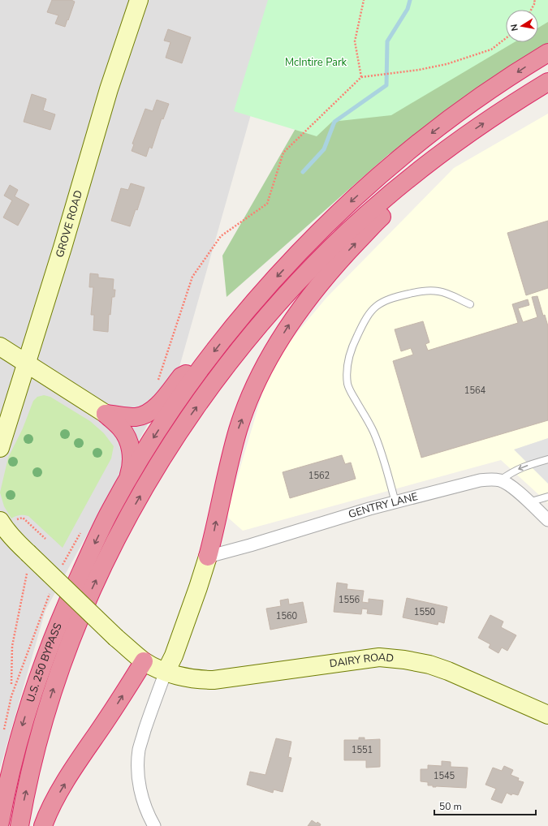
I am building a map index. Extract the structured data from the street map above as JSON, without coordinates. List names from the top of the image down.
{
  "streets": {
    "highway": ["U.S. 250 BYPASS"],
    "street": ["GROVE ROAD", "GENTRY LANE", "DAIRY ROAD"]
  },
  "parks": ["McIntire Park"],
  "house_numbers": [
    "1564",
    "1562",
    "1556",
    "1550",
    "1560",
    "1551",
    "1545"
  ],
  "scale_bar": "50 m",
  "north": "left"
}
